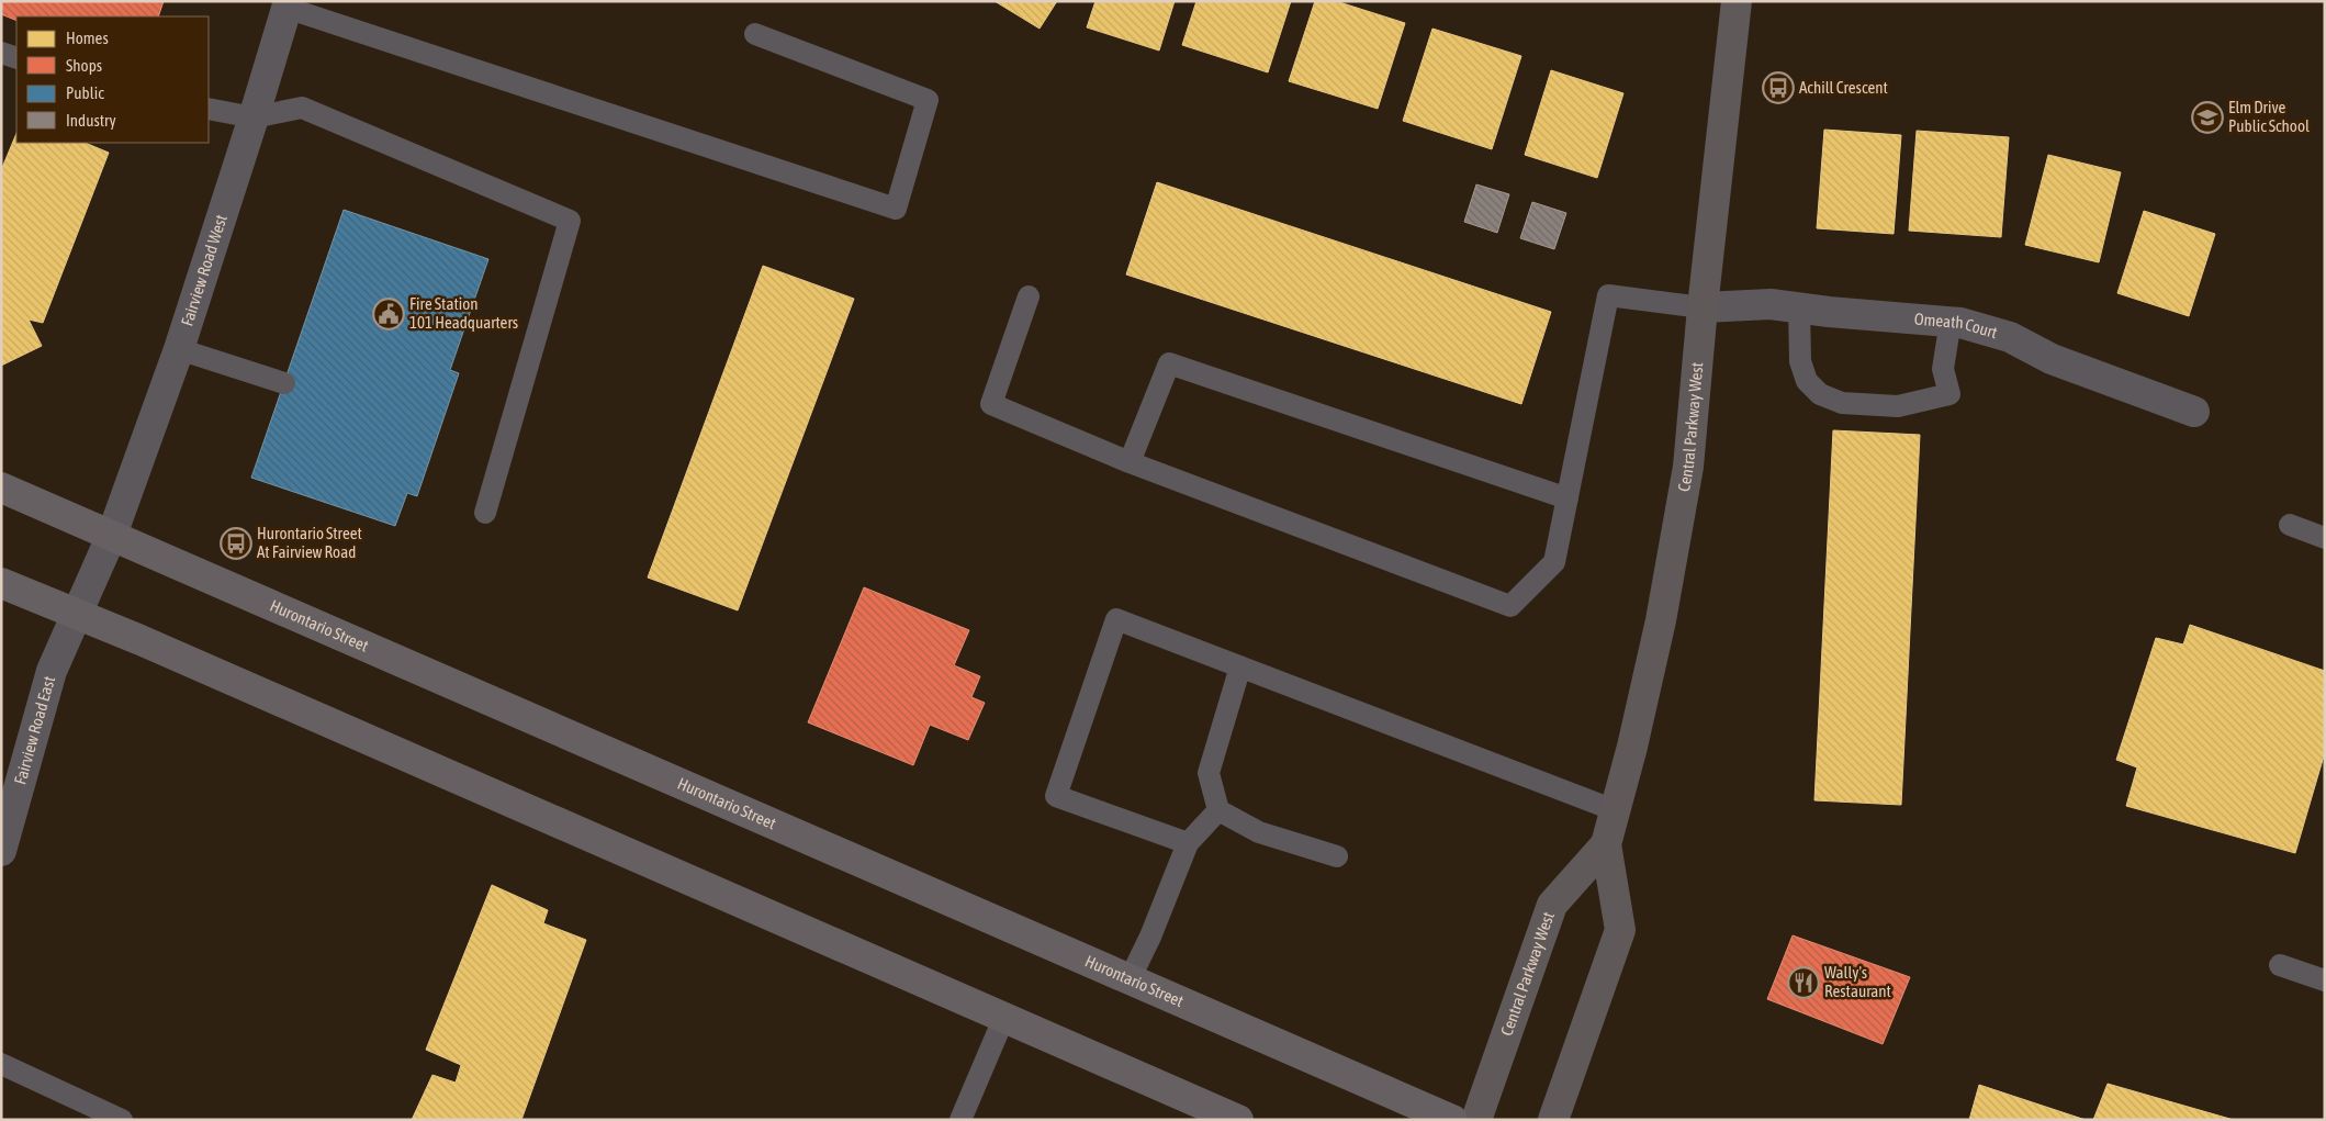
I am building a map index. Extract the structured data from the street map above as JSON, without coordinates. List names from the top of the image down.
{
  "streets": {
    "main road": ["Hurontario Street"],
    "street": [
      "Fairview Road West",
      "Omeath Court",
      "Central Parkway West",
      "Fairview Road East"
    ]
  },
  "crossings": [
    ["Fairview Road West", "Hurontario Street"],
    ["Fairview Road West", "Fairview Road East"],
    ["Omeath Court", "Central Parkway West"],
    ["Hurontario Street", "Fairview Road East"]
  ],
  "places": {
    "bus stop": ["Achill Crescent", "Hurontario Street At Fairview Road"],
    "school or university": ["Elm Drive Public School"],
    "public building": ["Fire Station 101 Headquarters"],
    "restaurant": ["Wally's Restaurant"]
  },
  "legend": [
    "Homes",
    "Shops",
    "Public",
    "Industry"
  ]
}
